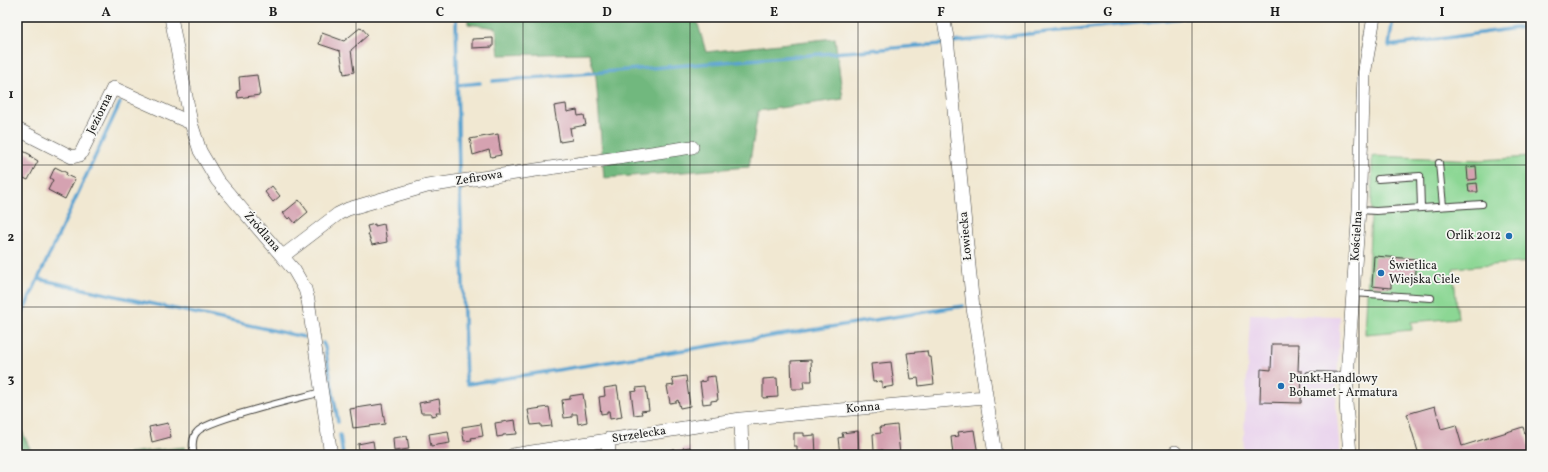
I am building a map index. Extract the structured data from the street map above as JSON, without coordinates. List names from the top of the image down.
{
  "streets": {
    "street": [
      "Jeziorna",
      "Zefirowa",
      "Źródlana",
      "Łowiecka",
      "Kościelna",
      "Konna",
      "Strzelecka"
    ]
  },
  "crossings": [
    ["Jeziorna", "Źródlana"],
    ["Zefirowa", "Źródlana"],
    ["Łowiecka", "Konna"],
    ["Konna", "Strzelecka"]
  ],
  "places": ["Orlik 2012", "Świetlica Wiejska Ciele", "Punkt Handlowy Bohamet - Armatura"],
  "grid": {
    "columns": [
      "A",
      "B",
      "C",
      "D",
      "E",
      "F",
      "G",
      "H",
      "I"
    ],
    "rows": ["1", "2", "3"]
  }
}
